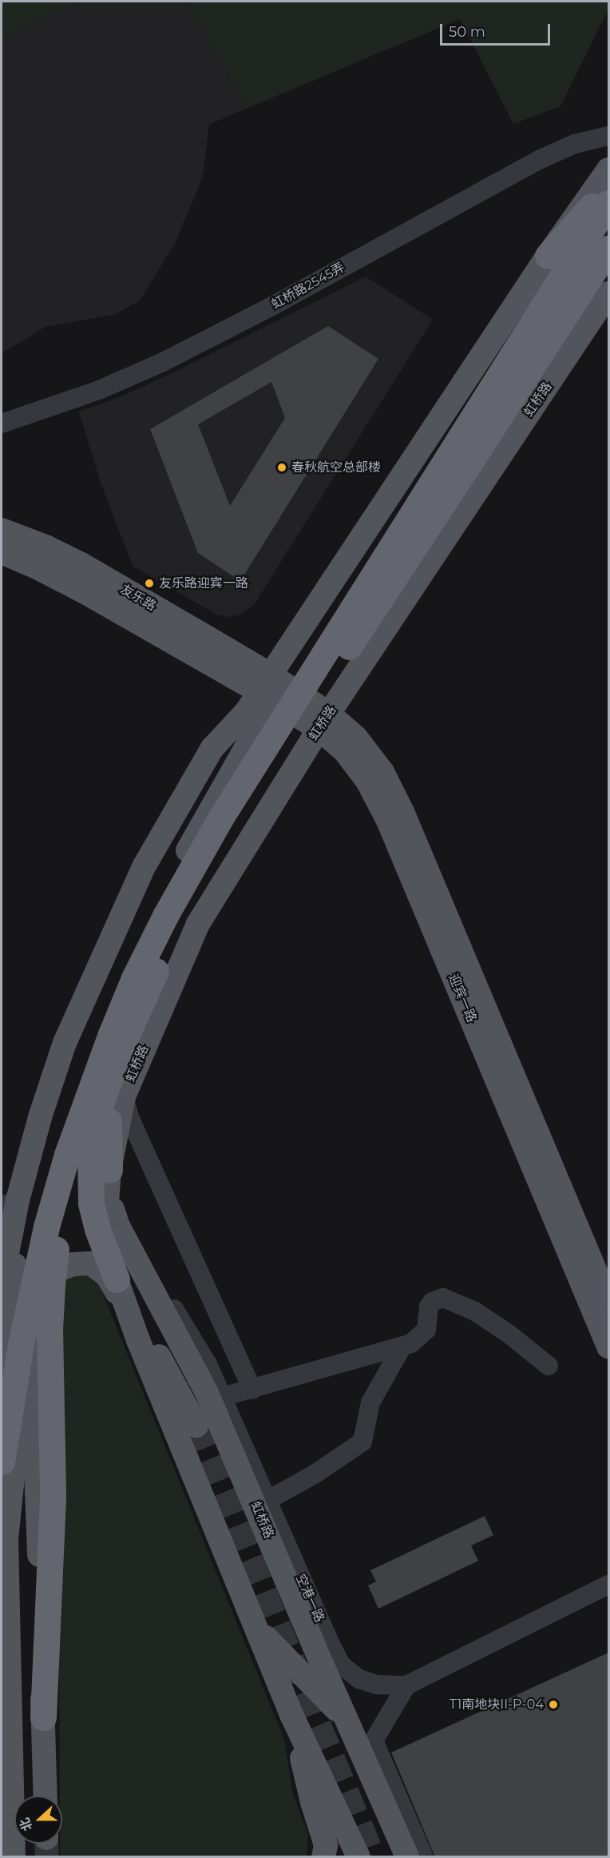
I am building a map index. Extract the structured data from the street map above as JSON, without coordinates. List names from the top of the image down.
{
  "streets": {
    "main road": ["虹桥路", "友乐路", "迎宾一路"],
    "street": ["虹桥路2545弄", "空港一路"]
  },
  "crossings": [
    ["虹桥路", "迎宾一路"],
    ["虹桥路", "空港一路"],
    ["友乐路", "迎宾一路"]
  ],
  "places": ["春秋航空总部楼", "友乐路迎宾一路", "T1南地块II-P-04"],
  "scale_bar": "50 m",
  "north": "left"
}
